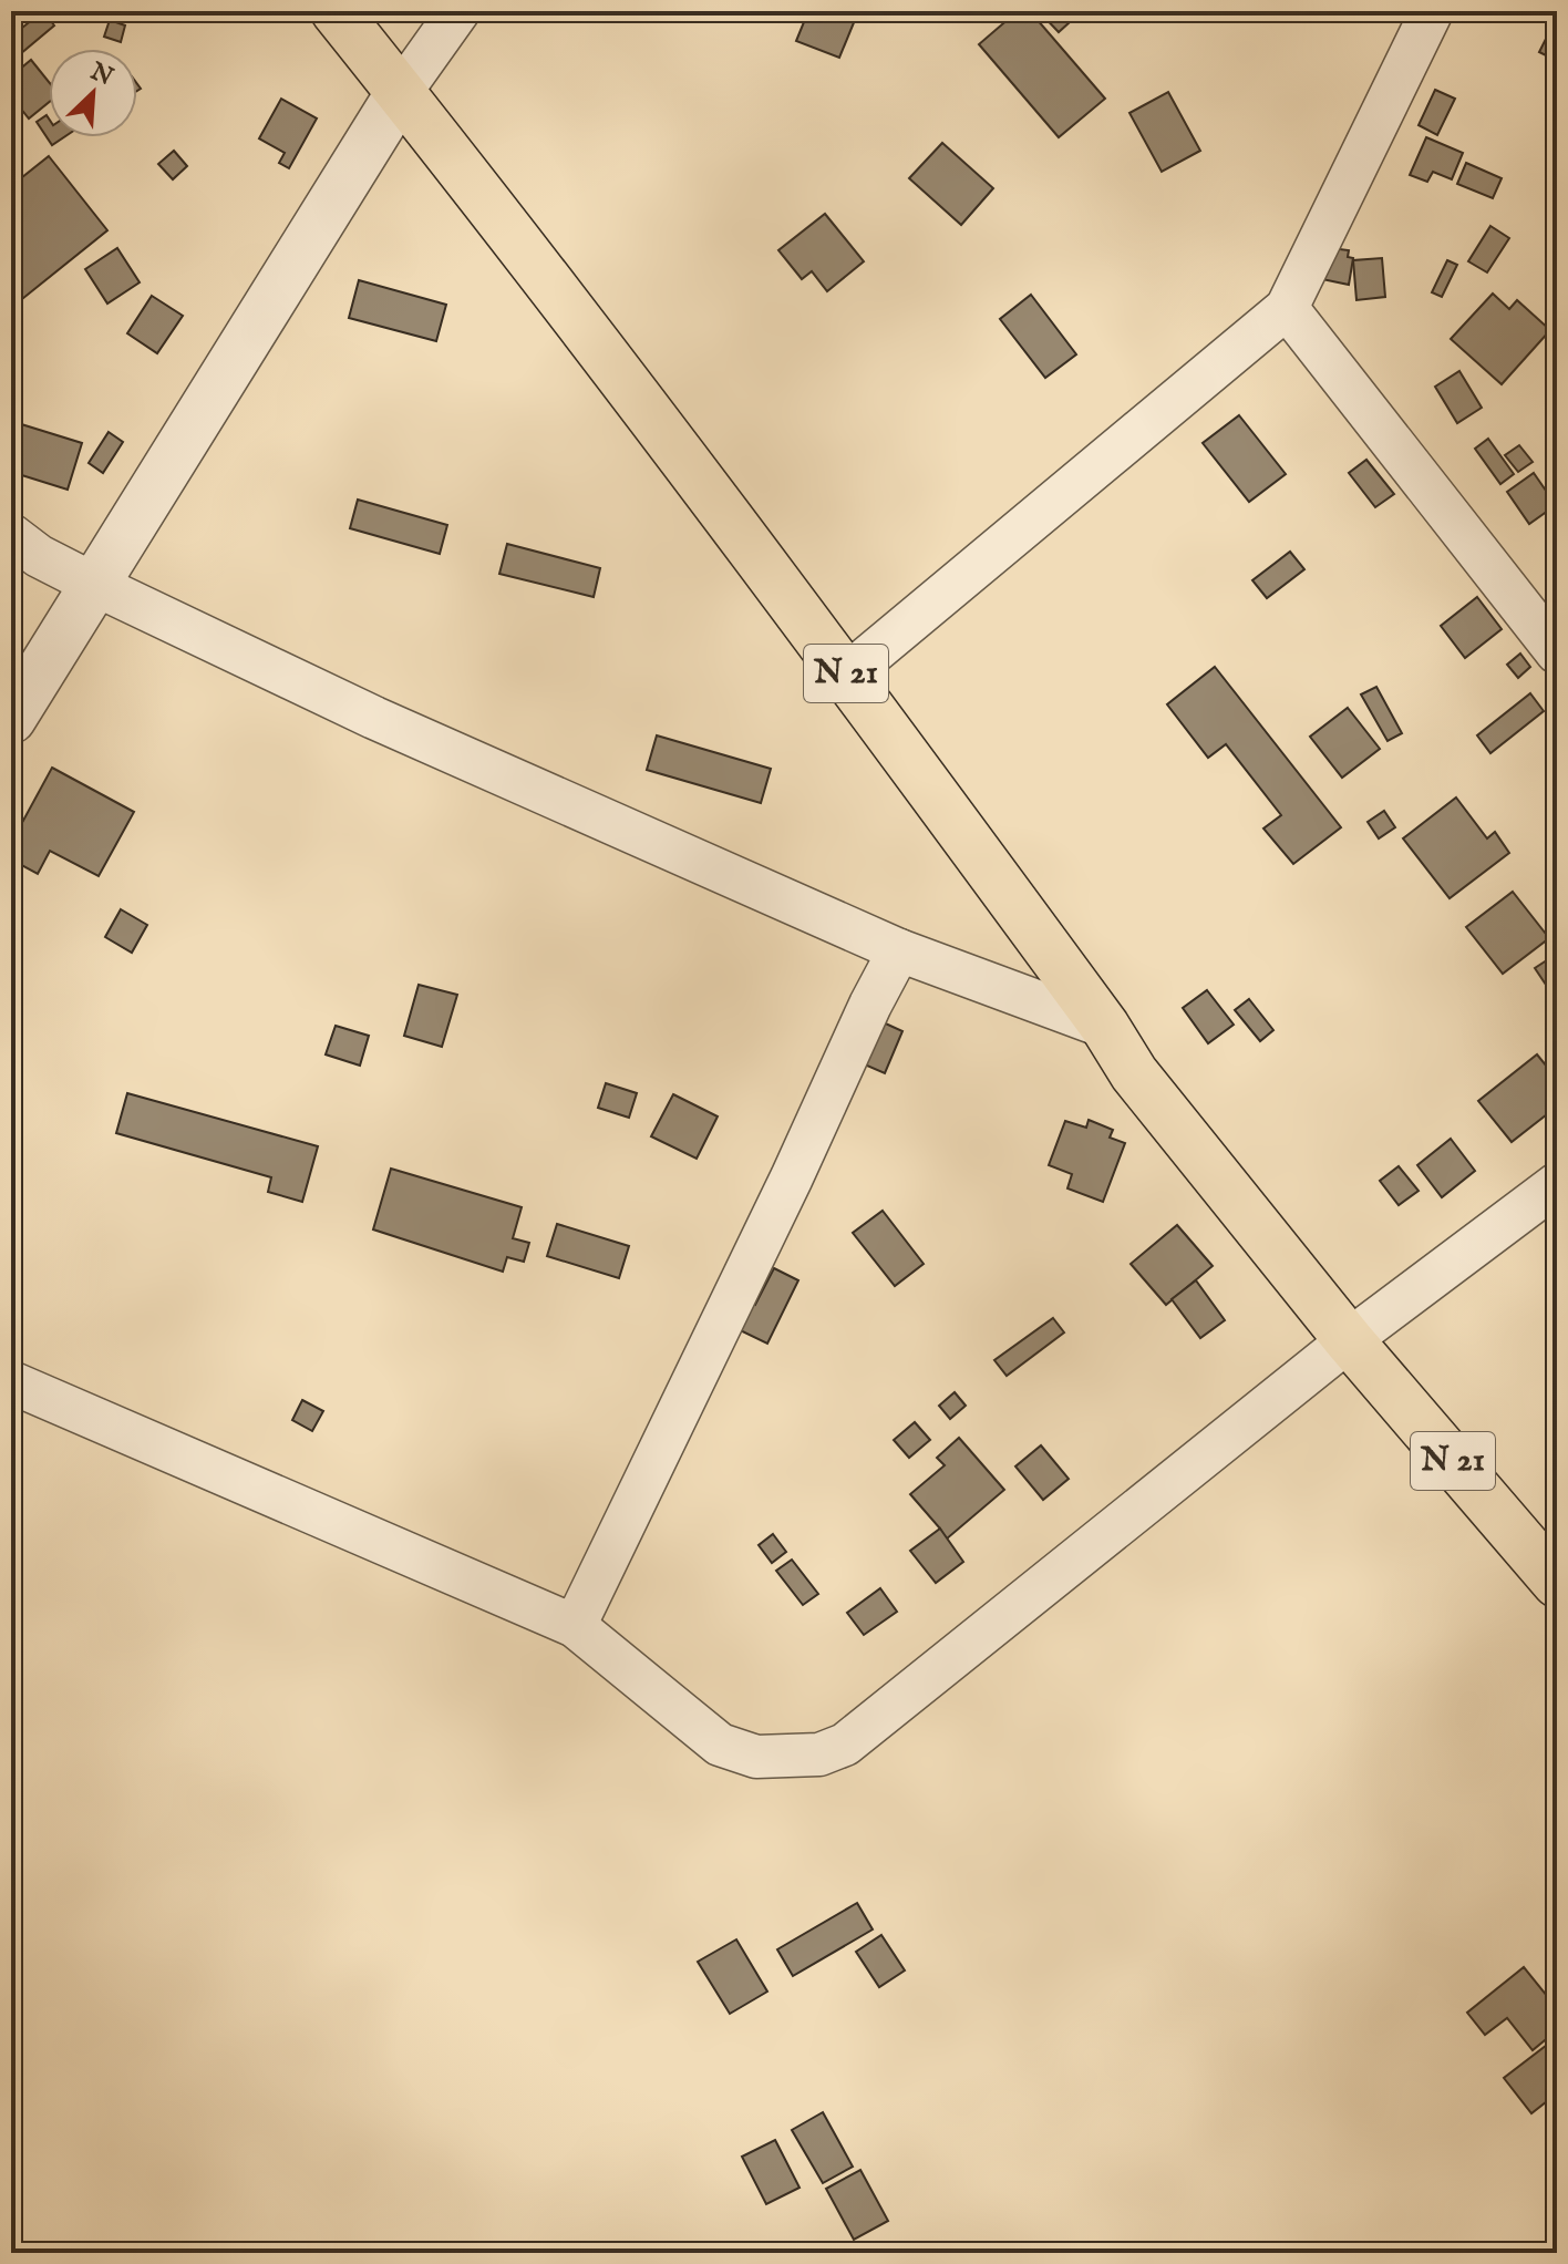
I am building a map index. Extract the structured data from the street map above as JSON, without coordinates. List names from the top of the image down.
{
  "streets": {
    "main road": ["N 21"]
  },
  "north": "top right"
}
